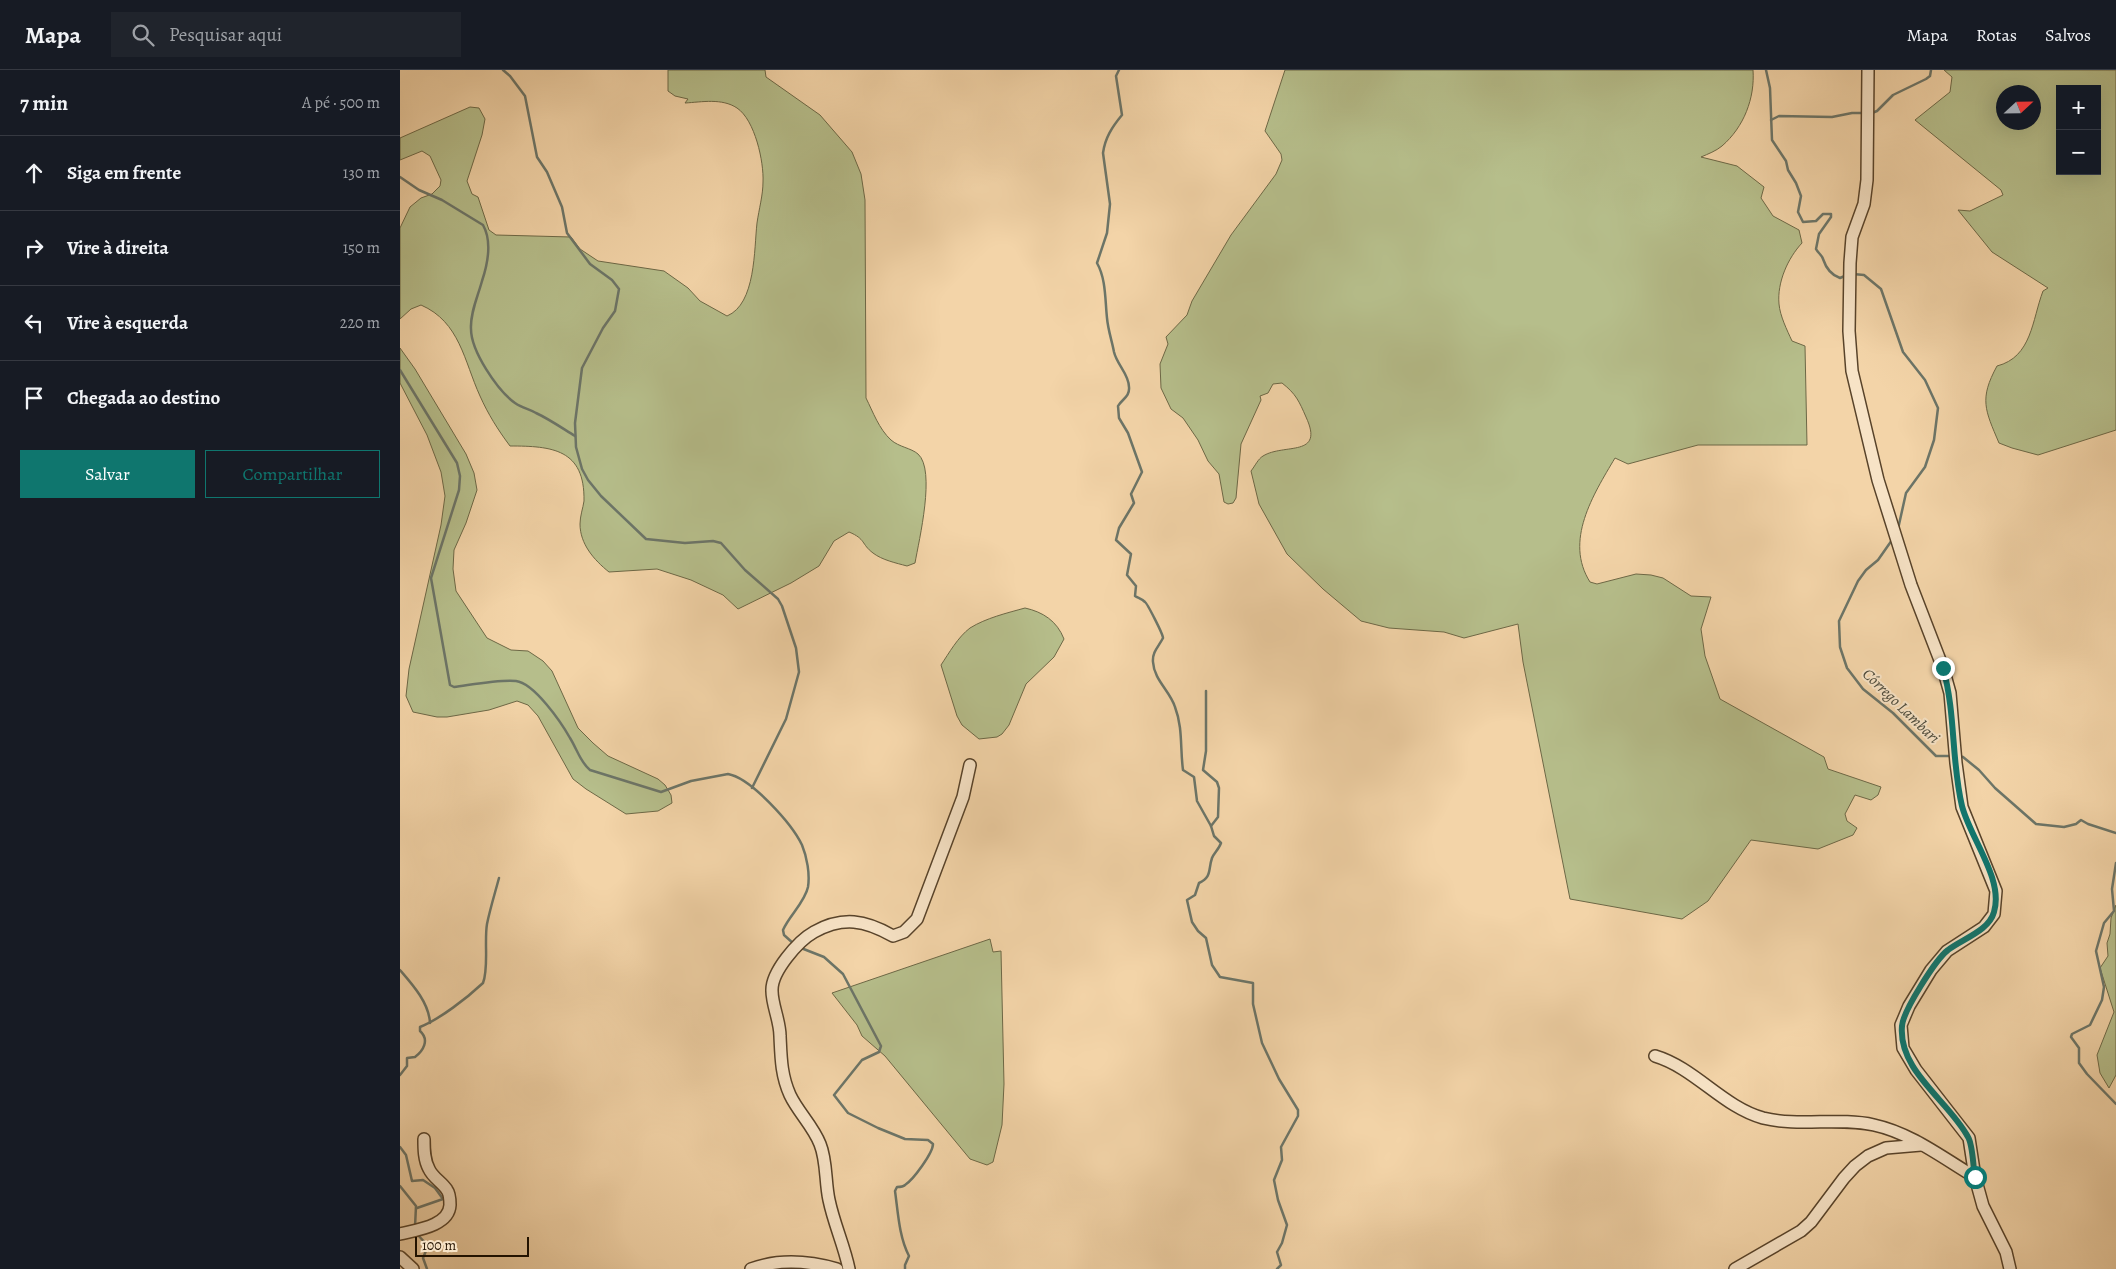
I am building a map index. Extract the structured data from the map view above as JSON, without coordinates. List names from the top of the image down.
{
  "water": ["Córrego Lambari"],
  "scale_bar": "100 m",
  "north": "right",
  "page": {
    "header": "Mapa",
    "search": "Pesquisar aqui",
    "nav": ["Mapa", "Rotas", "Salvos"],
    "heading": ["7 min", "A pé · 500 m"],
    "map_buttons": ["+", "−"],
    "list": [
      ["Siga em frente", "130 m"],
      ["Vire à direita", "150 m"],
      ["Vire à esquerda", "220 m"],
      "Chegada ao destino"
    ],
    "buttons": ["Salvar", "Compartilhar"],
    "scale": "100 m"
  }
}
